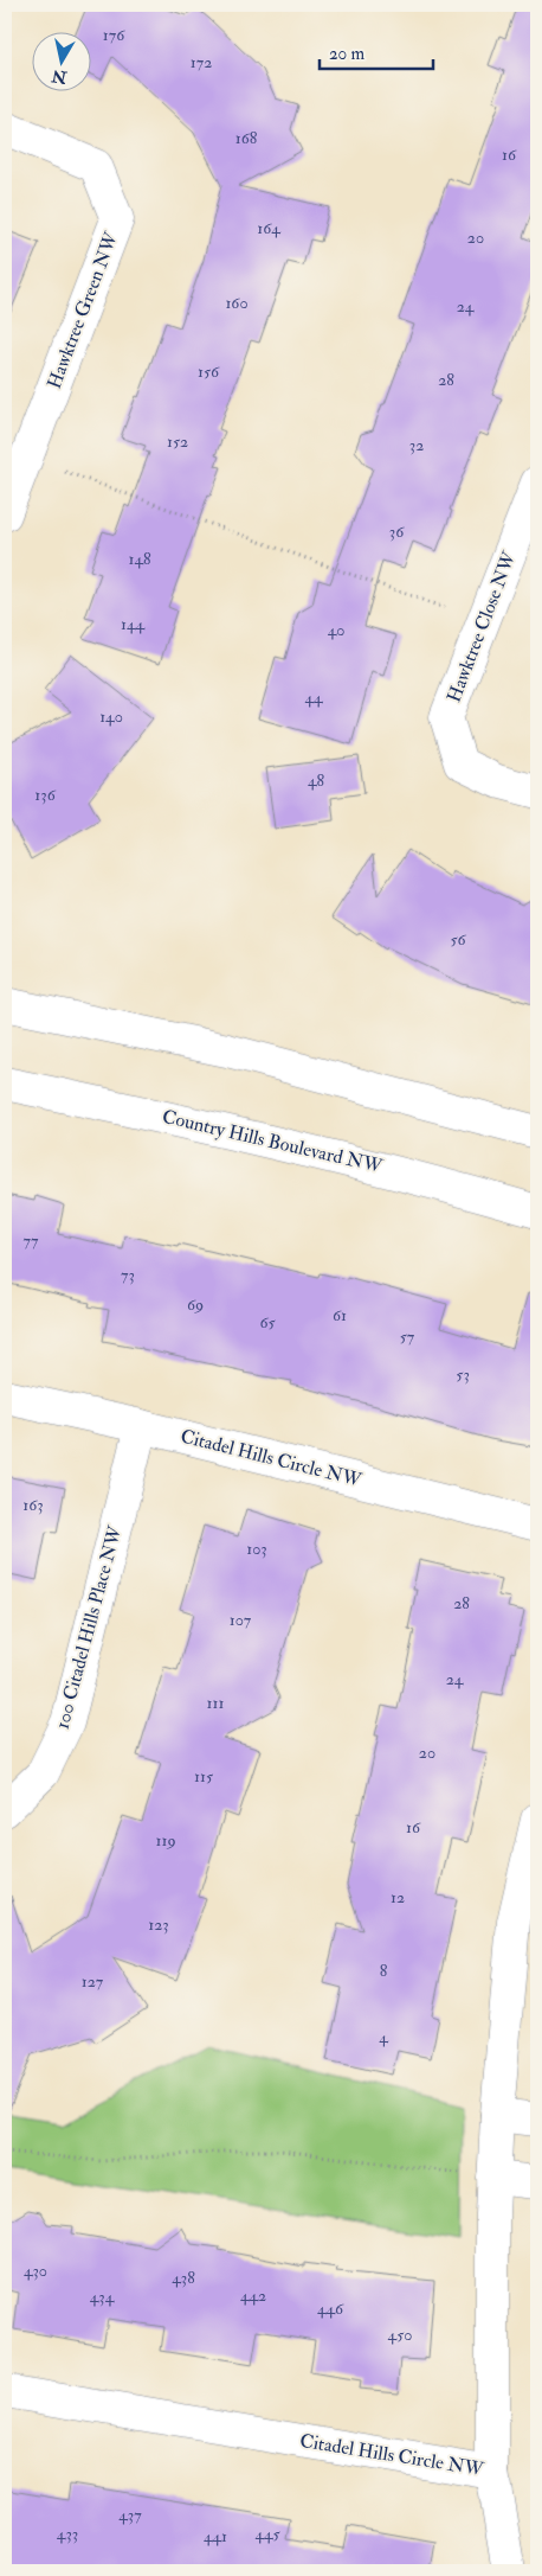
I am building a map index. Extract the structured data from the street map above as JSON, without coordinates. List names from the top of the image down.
{
  "streets": {
    "street": [
      "Hawktree Green NW",
      "Hawktree Close NW",
      "Country Hills Boulevard NW",
      "Citadel Hills Circle NW",
      "100 Citadel Hills Place NW"
    ]
  },
  "crossings": [
    ["Citadel Hills Circle NW", "100 Citadel Hills Place NW"]
  ],
  "house_numbers": [
    "176",
    "172",
    "168",
    "16",
    "164",
    "20",
    "160",
    "24",
    "156",
    "28",
    "152",
    "32",
    "36",
    "148",
    "144",
    "40",
    "44",
    "140",
    "48",
    "136",
    "56",
    "77",
    "73",
    "69",
    "61",
    "65",
    "57",
    "53",
    "163",
    "103",
    "28",
    "107",
    "24",
    "111",
    "20",
    "115",
    "16",
    "119",
    "12",
    "123",
    "8",
    "127",
    "4",
    "430",
    "438",
    "442",
    "434",
    "446",
    "450",
    "437",
    "433",
    "445",
    "441"
  ],
  "scale_bar": "20 m",
  "north": "bottom"
}
